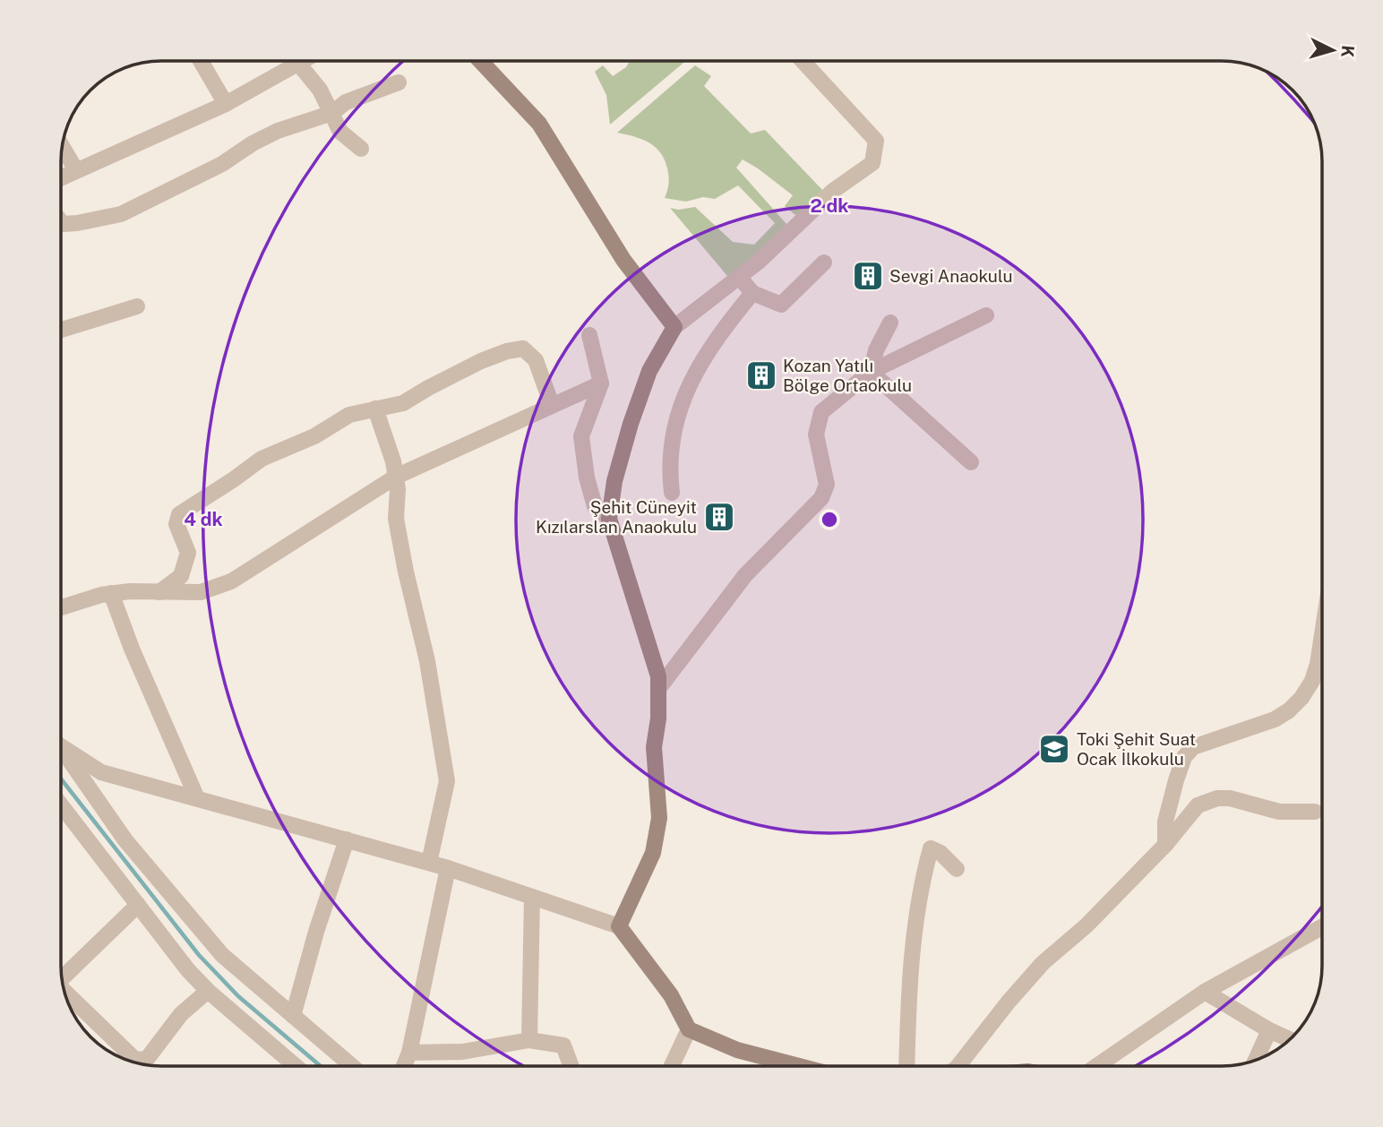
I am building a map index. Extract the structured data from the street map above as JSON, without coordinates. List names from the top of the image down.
{
  "places": {
    "building": ["Sevgi Anaokulu", "Kozan Yatılı Bölge Ortaokulu", "Şehit Cüneyit Kızılarslan Anaokulu"],
    "school or university": ["Toki Şehit Suat Ocak İlkokulu"]
  },
  "north": "right",
  "rings": ["2 dk", "4 dk"]
}
